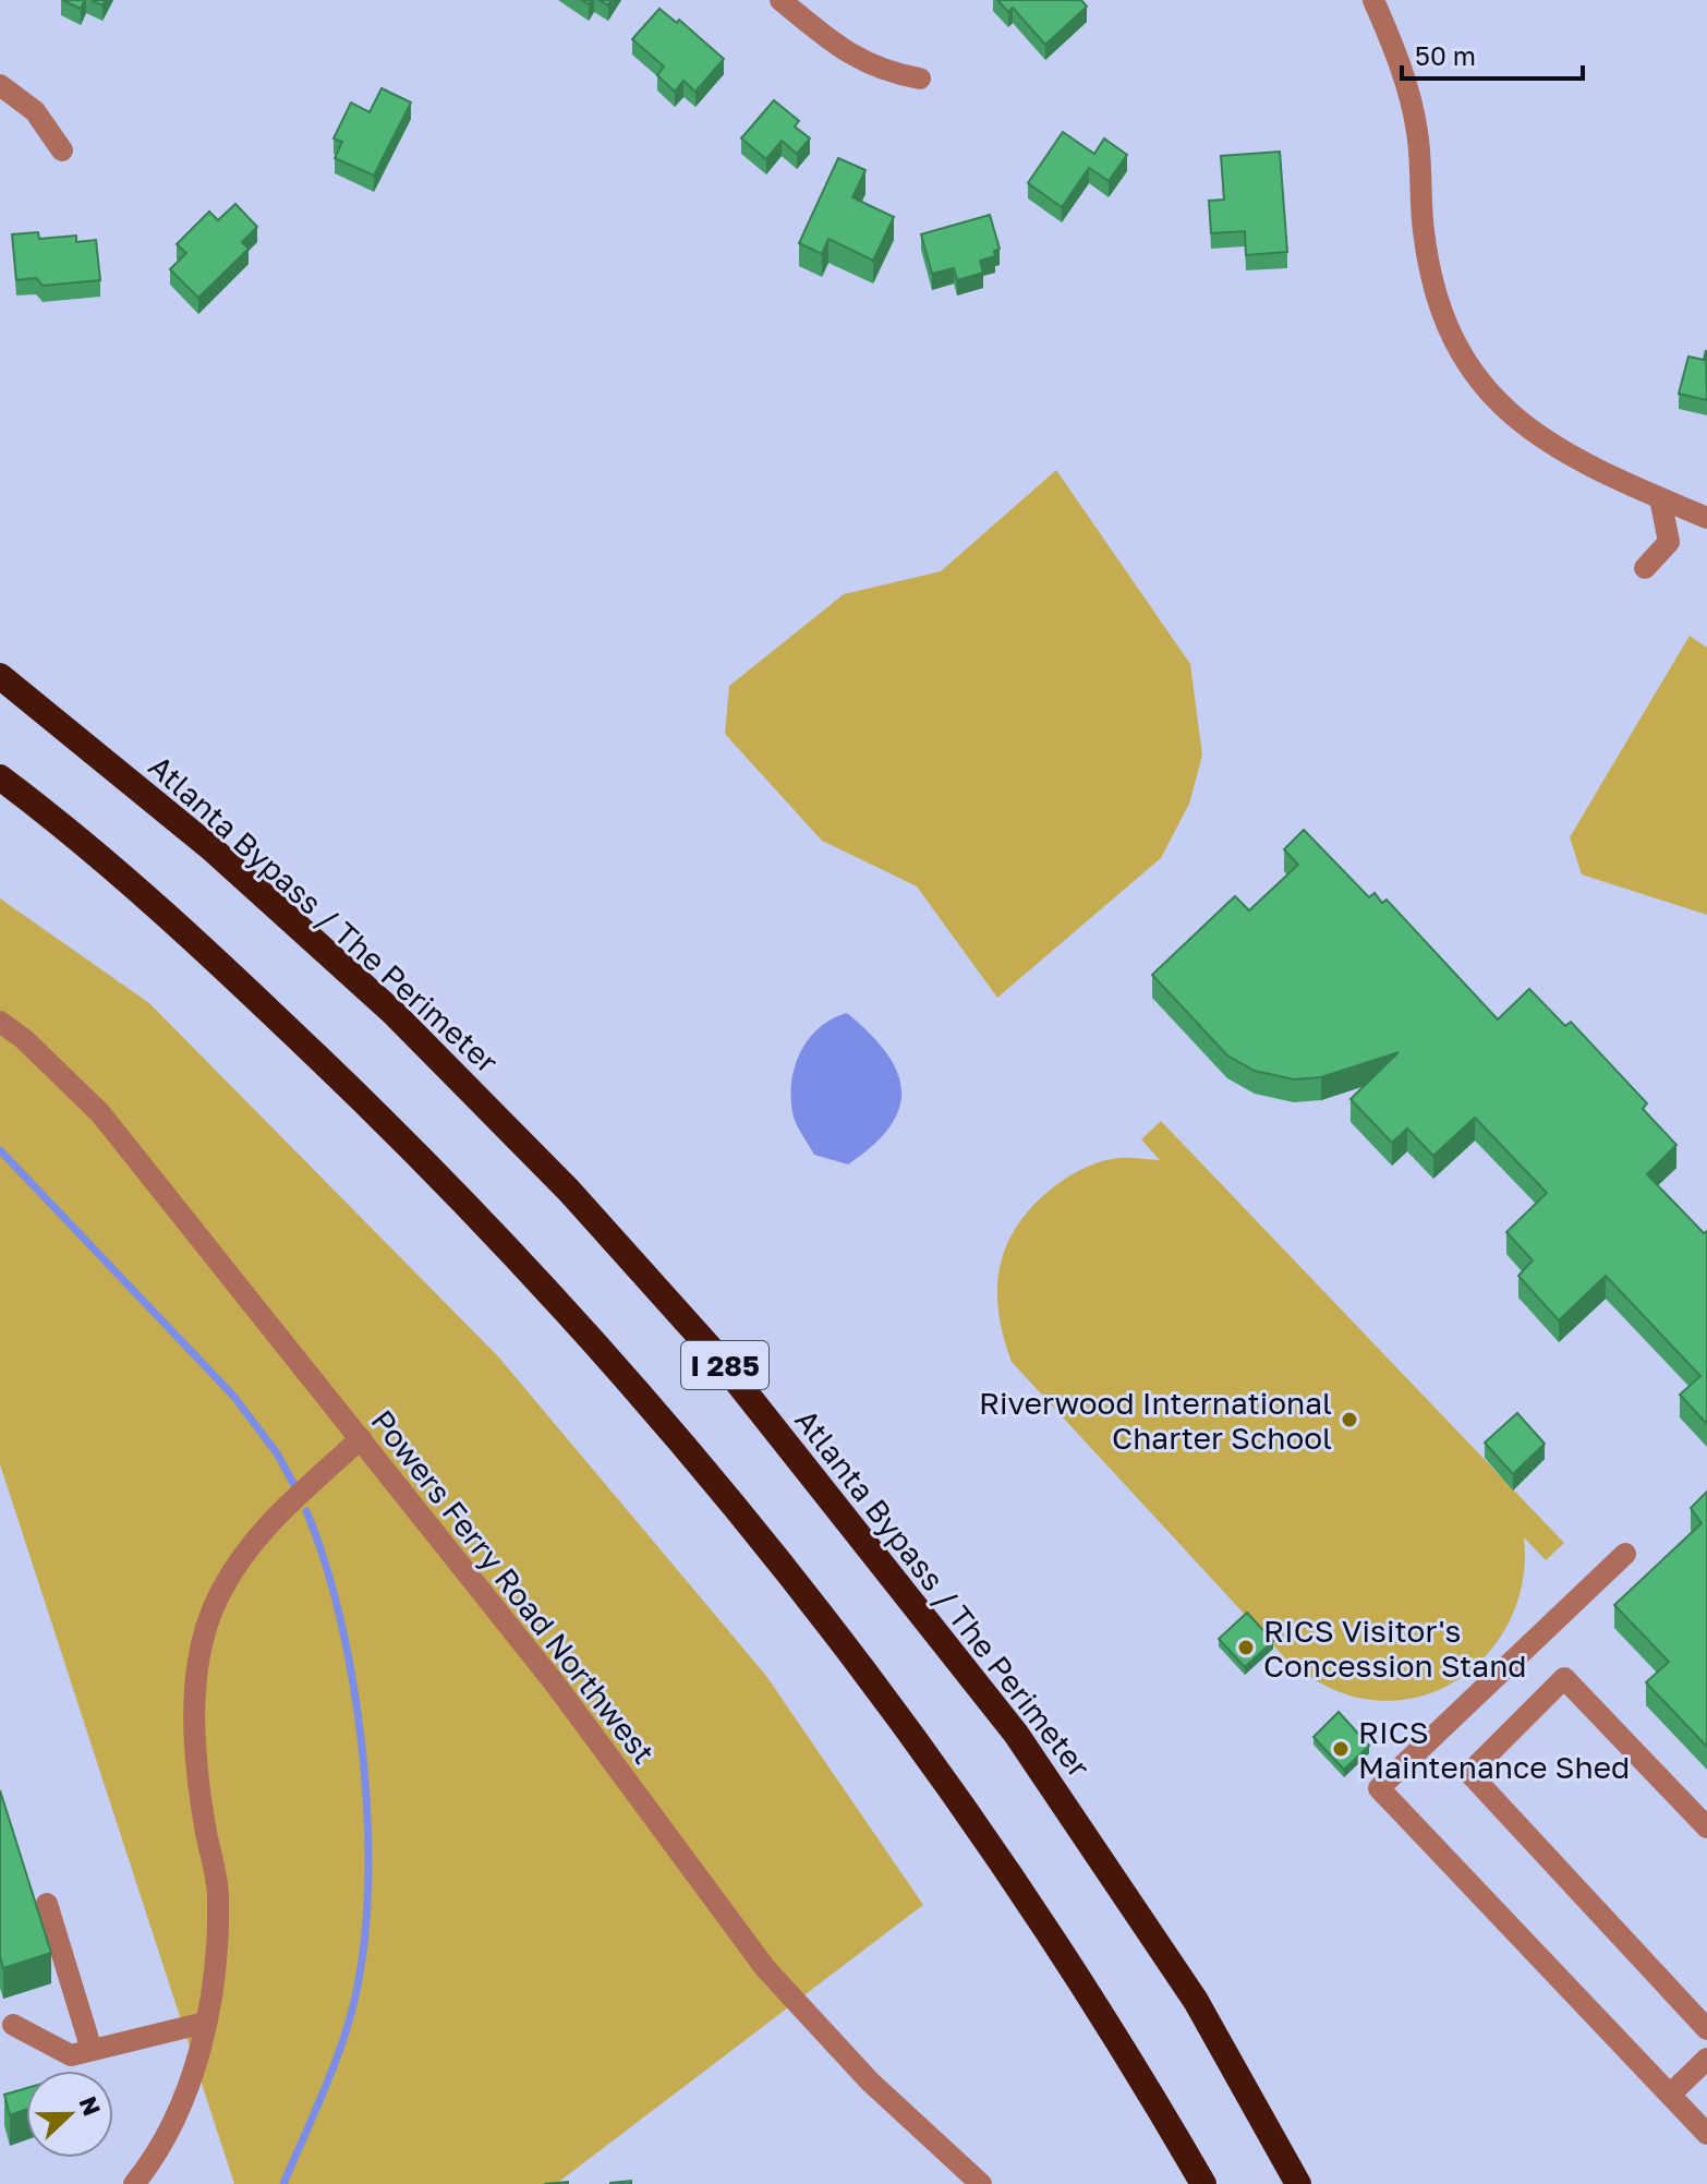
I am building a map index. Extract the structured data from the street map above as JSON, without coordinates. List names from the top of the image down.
{
  "streets": {
    "highway": ["Atlanta Bypass / The Perimeter", "I 285"],
    "street": ["Powers Ferry Road Northwest"]
  },
  "places": ["Riverwood International Charter School", "RICS Visitor's Concession Stand", "RICS Maintenance Shed"],
  "scale_bar": "50 m",
  "north": "right"
}
